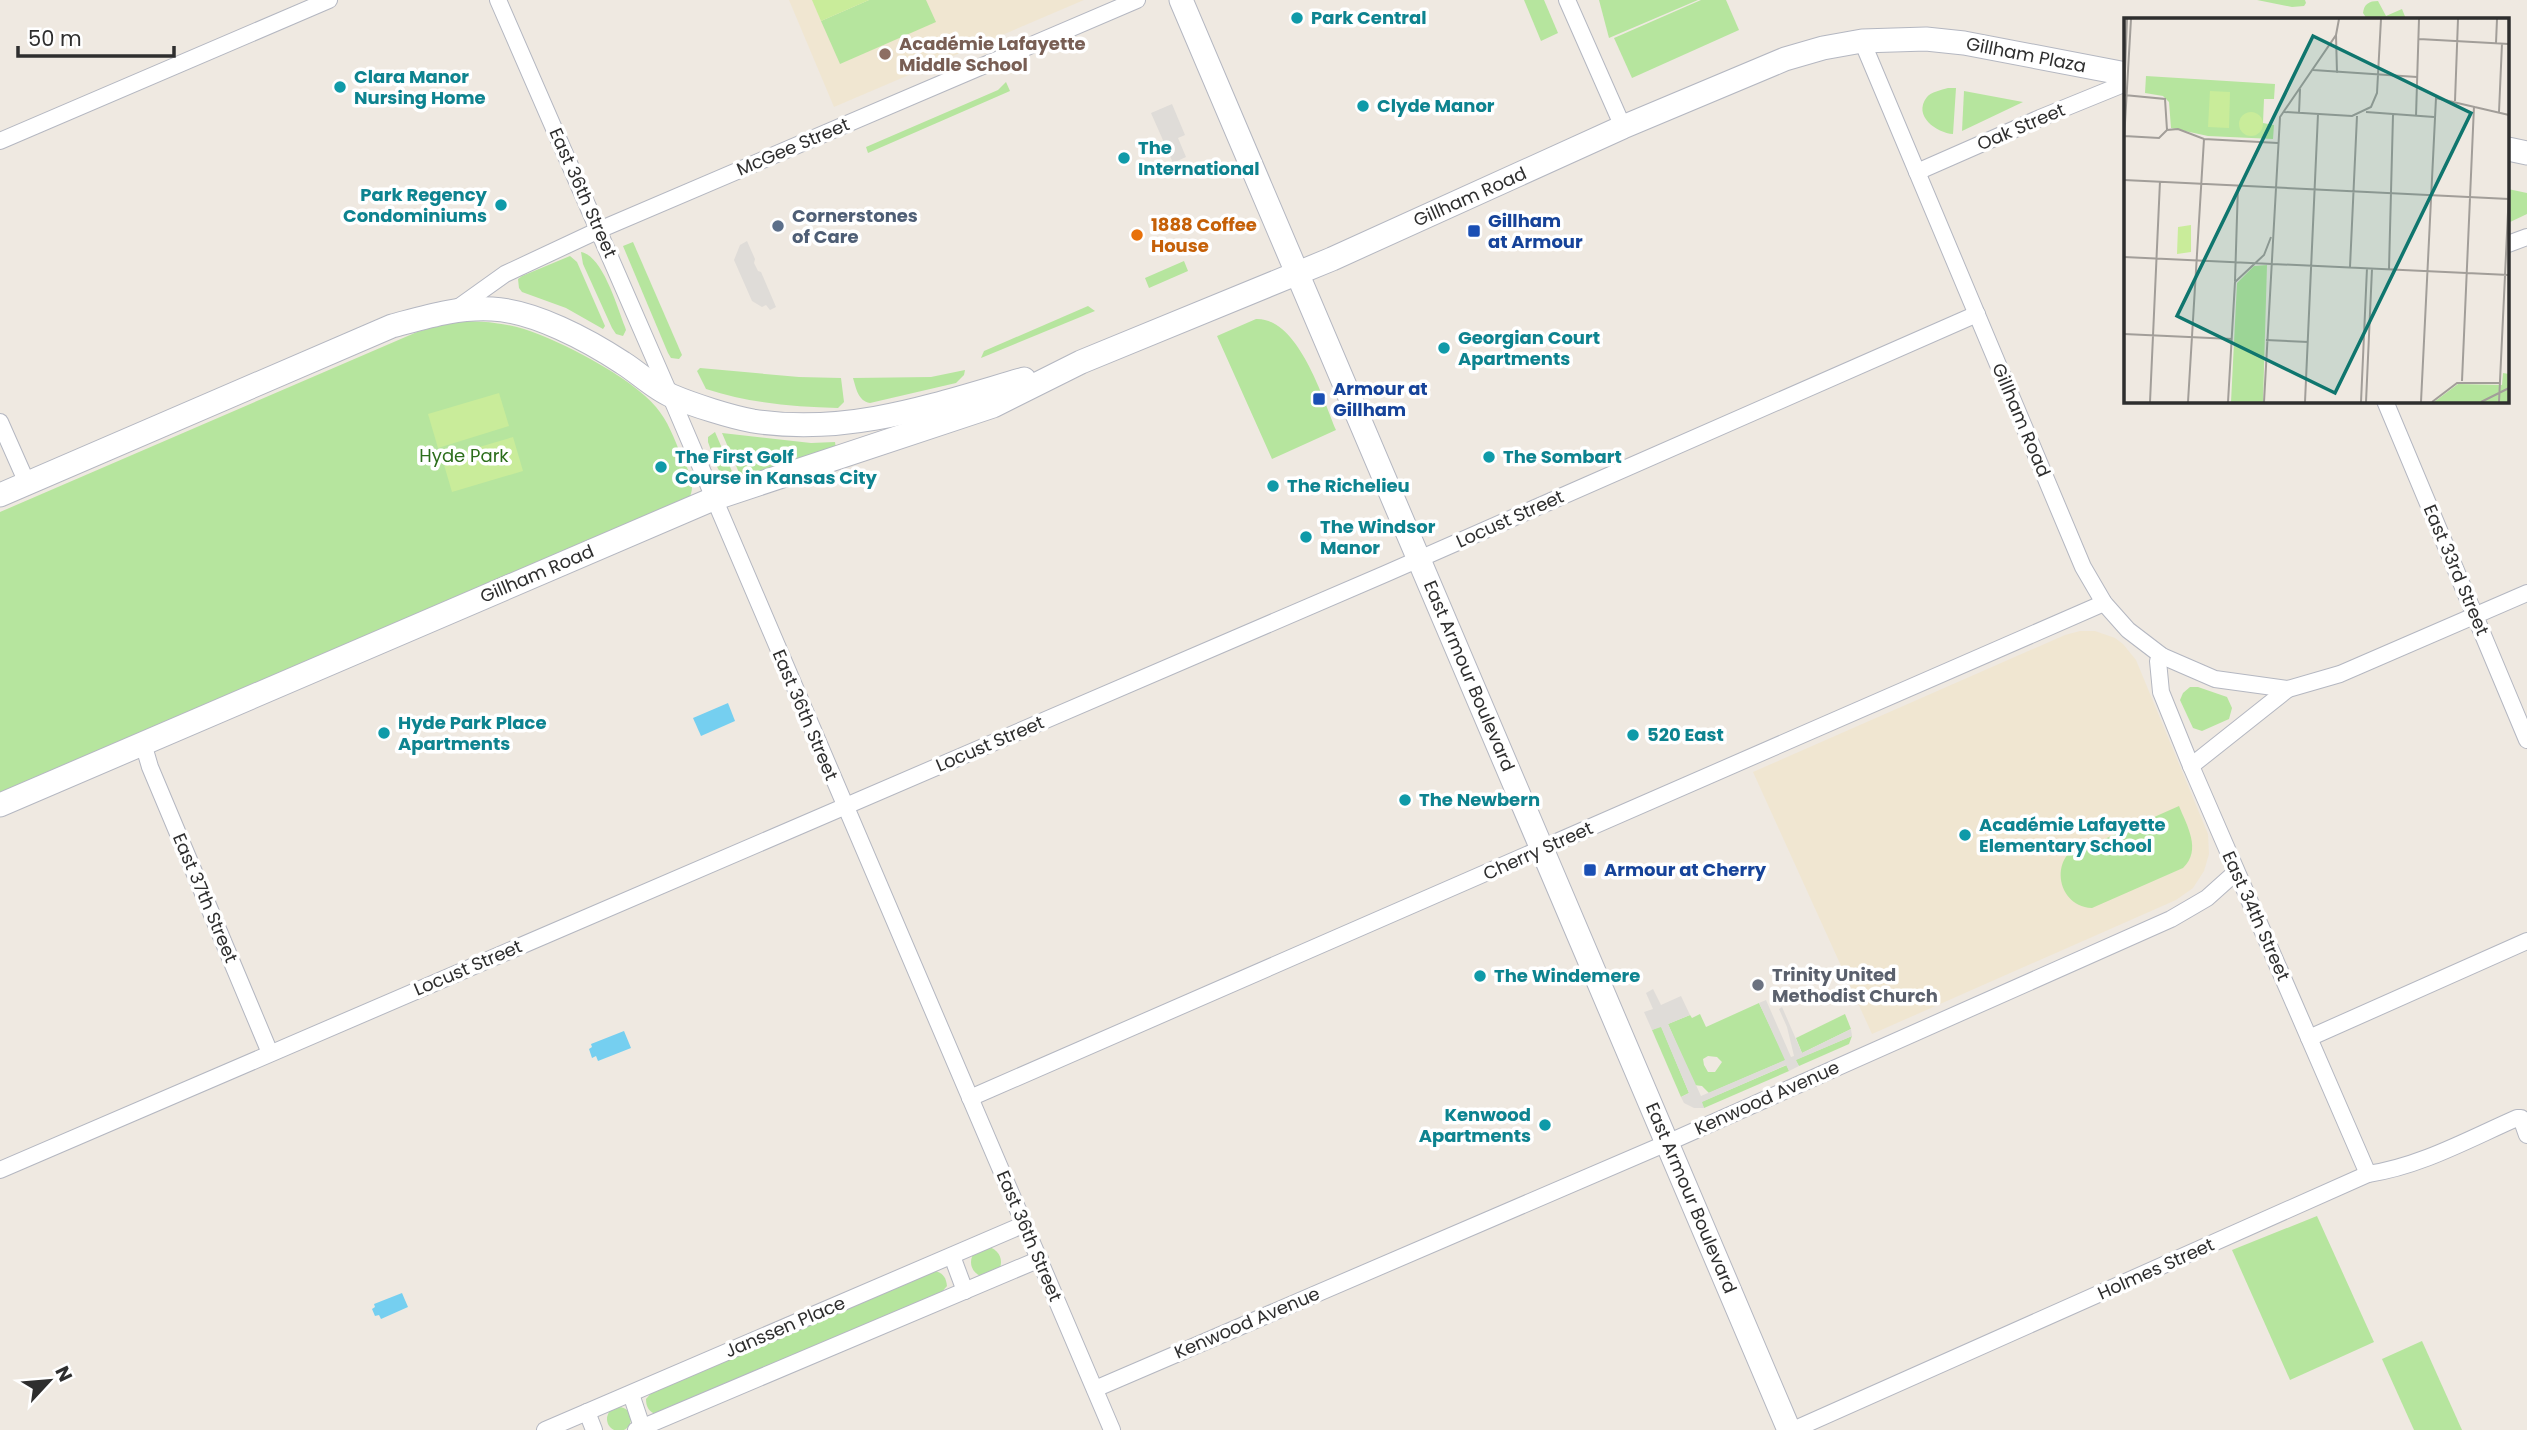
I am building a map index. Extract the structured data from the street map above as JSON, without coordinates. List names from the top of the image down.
{
  "streets": {
    "main road": ["Gillham Plaza", "Gillham Road", "East Armour Boulevard"],
    "street": [
      "Oak Street",
      "McGee Street",
      "East 36th Street",
      "Locust Street",
      "East 33rd Street",
      "Cherry Street",
      "East 37th Street",
      "East 34th Street",
      "Kenwood Avenue",
      "Holmes Street",
      "Janssen Place"
    ]
  },
  "crossings": [
    ["Gillham Plaza", "Gillham Road"],
    ["Oak Street", "Gillham Road"],
    ["McGee Street", "East 36th Street"],
    ["McGee Street", "Gillham Road"],
    ["East 36th Street", "Gillham Road"],
    ["East 36th Street", "Locust Street"],
    ["East 36th Street", "Cherry Street"],
    ["East 36th Street", "Kenwood Avenue"],
    ["East 36th Street", "Janssen Place"],
    ["Gillham Road", "Locust Street"],
    ["Gillham Road", "East 33rd Street"],
    ["Gillham Road", "East Armour Boulevard"],
    ["Gillham Road", "Cherry Street"],
    ["Gillham Road", "East 37th Street"],
    ["Gillham Road", "East 34th Street"],
    ["Locust Street", "East Armour Boulevard"],
    ["Locust Street", "East 37th Street"],
    ["East Armour Boulevard", "Cherry Street"],
    ["East Armour Boulevard", "Kenwood Avenue"],
    ["East Armour Boulevard", "Holmes Street"],
    ["East 34th Street", "Kenwood Avenue"],
    ["East 34th Street", "Holmes Street"]
  ],
  "parks": ["Hyde Park"],
  "places": {
    "other": [
      "Park Central",
      "Académie Lafayette Middle School",
      "Clara Manor Nursing Home",
      "Clyde Manor",
      "The International",
      "Park Regency Condominiums",
      "Cornerstones of Care",
      "1888 Coffee House",
      "Georgian Court Apartments",
      "The Sombart",
      "The First Golf Course in Kansas City",
      "The Richelieu",
      "The Windsor Manor",
      "Hyde Park Place Apartments",
      "520 East",
      "The Newbern",
      "Académie Lafayette Elementary School",
      "The Windemere",
      "Trinity United Methodist Church",
      "Kenwood Apartments"
    ],
    "transit": ["Gillham at Armour", "Armour at Gillham", "Armour at Cherry"]
  },
  "scale_bar": "50 m",
  "north": "top right"
}
